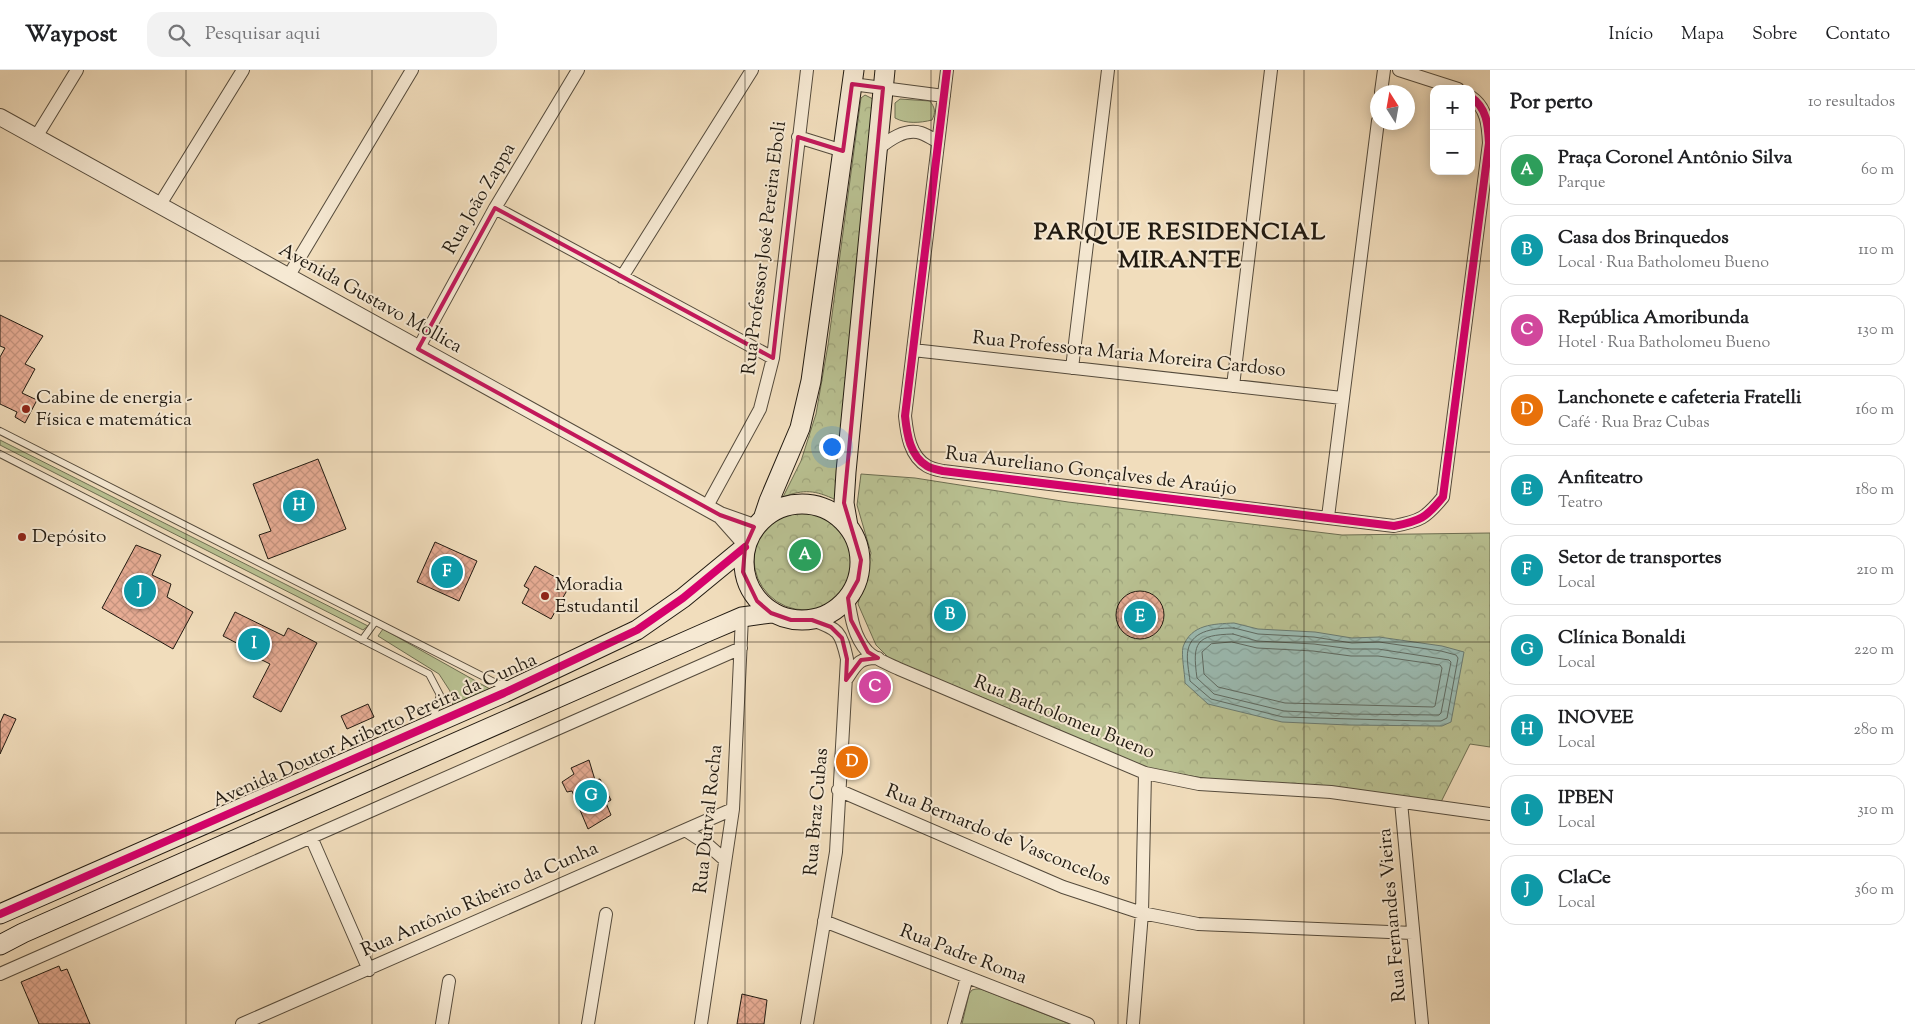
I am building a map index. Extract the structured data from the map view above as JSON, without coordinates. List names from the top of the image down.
{
  "streets": {
    "main road": ["Avenida Doutor Ariberto Pereira da Cunha"],
    "street": [
      "Rua João Zappa",
      "Rua Professor José Pereira Eboli",
      "Avenida Gustavo Mollica",
      "Rua Professora Maria Moreira Cardoso",
      "Rua Aureliano Gonçalves de Araújo",
      "Rua Batholomeu Bueno",
      "Rua Braz Cubas",
      "Rua Durval Rocha",
      "Rua Bernardo de Vasconcelos",
      "Rua Antônio Ribeiro da Cunha",
      "Rua Fernandes Vieira",
      "Rua Padre Roma"
    ]
  },
  "crossings": [
    ["Rua João Zappa", "Avenida Gustavo Mollica"],
    ["Rua Professor José Pereira Eboli", "Avenida Gustavo Mollica"],
    ["Avenida Gustavo Mollica", "Rua Batholomeu Bueno"],
    ["Avenida Gustavo Mollica", "Avenida Doutor Ariberto Pereira da Cunha"],
    ["Avenida Gustavo Mollica", "Rua Braz Cubas"],
    ["Rua Professora Maria Moreira Cardoso", "Rua Aureliano Gonçalves de Araújo"],
    ["Rua Batholomeu Bueno", "Avenida Doutor Ariberto Pereira da Cunha"],
    ["Rua Batholomeu Bueno", "Rua Braz Cubas"],
    ["Rua Batholomeu Bueno", "Rua Fernandes Vieira"],
    ["Avenida Doutor Ariberto Pereira da Cunha", "Rua Braz Cubas"],
    ["Rua Braz Cubas", "Rua Bernardo de Vasconcelos"],
    ["Rua Braz Cubas", "Rua Padre Roma"],
    ["Rua Durval Rocha", "Rua Antônio Ribeiro da Cunha"],
    ["Rua Bernardo de Vasconcelos", "Rua Fernandes Vieira"]
  ],
  "districts": ["PARQUE RESIDENCIAL MIRANTE"],
  "places": ["Cabine de energia - Física e matemática", "Depósito", "Moradia Estudantil"],
  "north": "top",
  "page": {
    "header": "Waypost",
    "search": "Pesquisar aqui",
    "nav": [
      "Início",
      "Mapa",
      "Sobre",
      "Contato"
    ],
    "heading": ["Por perto", "10 resultados"],
    "map_buttons": ["+", "−"],
    "list": [
      {
        "mark": "A",
        "name": "Praça Coronel Antônio Silva",
        "note": "Parque",
        "value": "60 m"
      },
      {
        "mark": "B",
        "name": "Casa dos Brinquedos",
        "note": "Local · Rua Batholomeu Bueno",
        "value": "110 m"
      },
      {
        "mark": "C",
        "name": "República Amoribunda",
        "note": "Hotel · Rua Batholomeu Bueno",
        "value": "130 m"
      },
      {
        "mark": "D",
        "name": "Lanchonete e cafeteria Fratelli",
        "note": "Café · Rua Braz Cubas",
        "value": "160 m"
      },
      {
        "mark": "E",
        "name": "Anfiteatro",
        "note": "Teatro",
        "value": "180 m"
      },
      {
        "mark": "F",
        "name": "Setor de transportes",
        "note": "Local",
        "value": "210 m"
      },
      {
        "mark": "G",
        "name": "Clínica Bonaldi",
        "note": "Local",
        "value": "220 m"
      },
      {
        "mark": "H",
        "name": "INOVEE",
        "note": "Local",
        "value": "280 m"
      },
      {
        "mark": "I",
        "name": "IPBEN",
        "note": "Local",
        "value": "310 m"
      },
      {
        "mark": "J",
        "name": "ClaCe",
        "note": "Local",
        "value": "360 m"
      }
    ],
    "pins": [
      "H",
      "A",
      "F",
      "J",
      "B",
      "E",
      "I",
      "C",
      "D",
      "G"
    ]
  }
}
